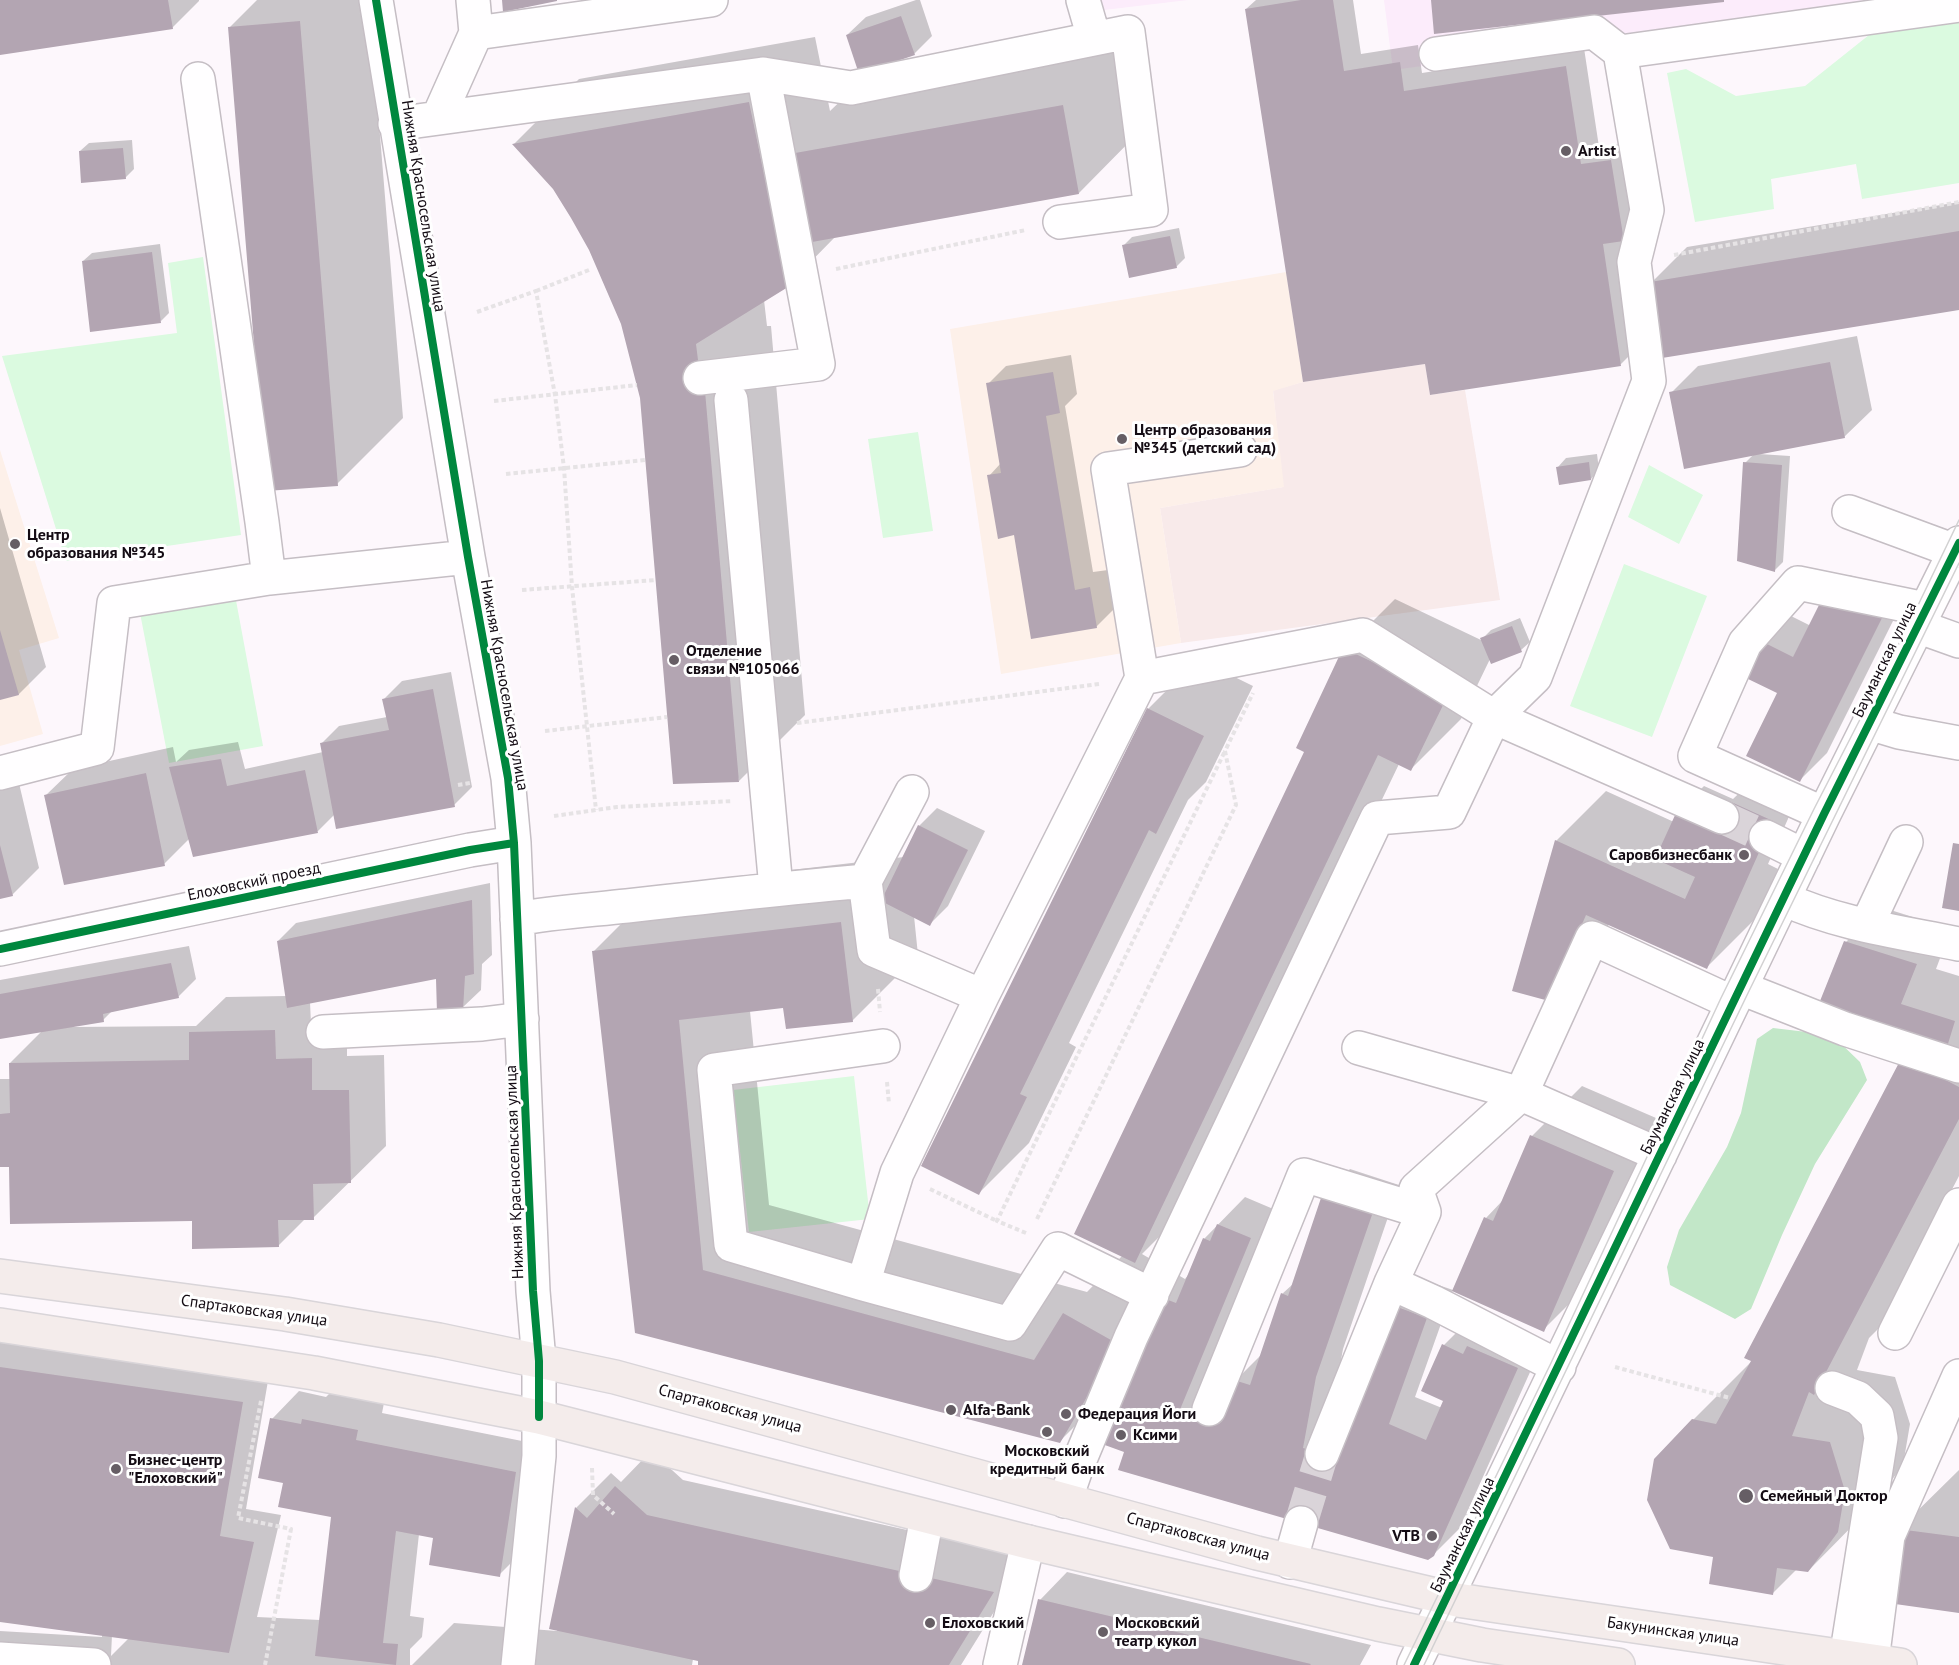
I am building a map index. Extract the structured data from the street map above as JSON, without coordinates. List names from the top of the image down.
{
  "streets": {
    "main road": ["Спартаковская улица", "Бакунинская улица"],
    "street": ["Нижняя Красносельская улица", "Бауманская улица", "Елоховский проезд"]
  },
  "crossings": [
    ["Нижняя Красносельская улица", "Елоховский проезд"],
    ["Нижняя Красносельская улица", "Спартаковская улица"],
    ["Бауманская улица", "Спартаковская улица"],
    ["Бауманская улица", "Бакунинская улица"],
    ["Спартаковская улица", "Бакунинская улица"]
  ],
  "places": [
    "Artist",
    "Центр образования №345 (детский сад)",
    "Центр образования №345",
    "Отделение связи №105066",
    "Саровбизнесбанк",
    "Alfa-Bank",
    "Федерация Йоги",
    "Московский кредитный банк",
    "Ксими",
    "Бизнес-центр \"Елоховский\"",
    "Семейный Доктор",
    "VTB",
    "Елоховский",
    "Московский театр кукол"
  ]
}
